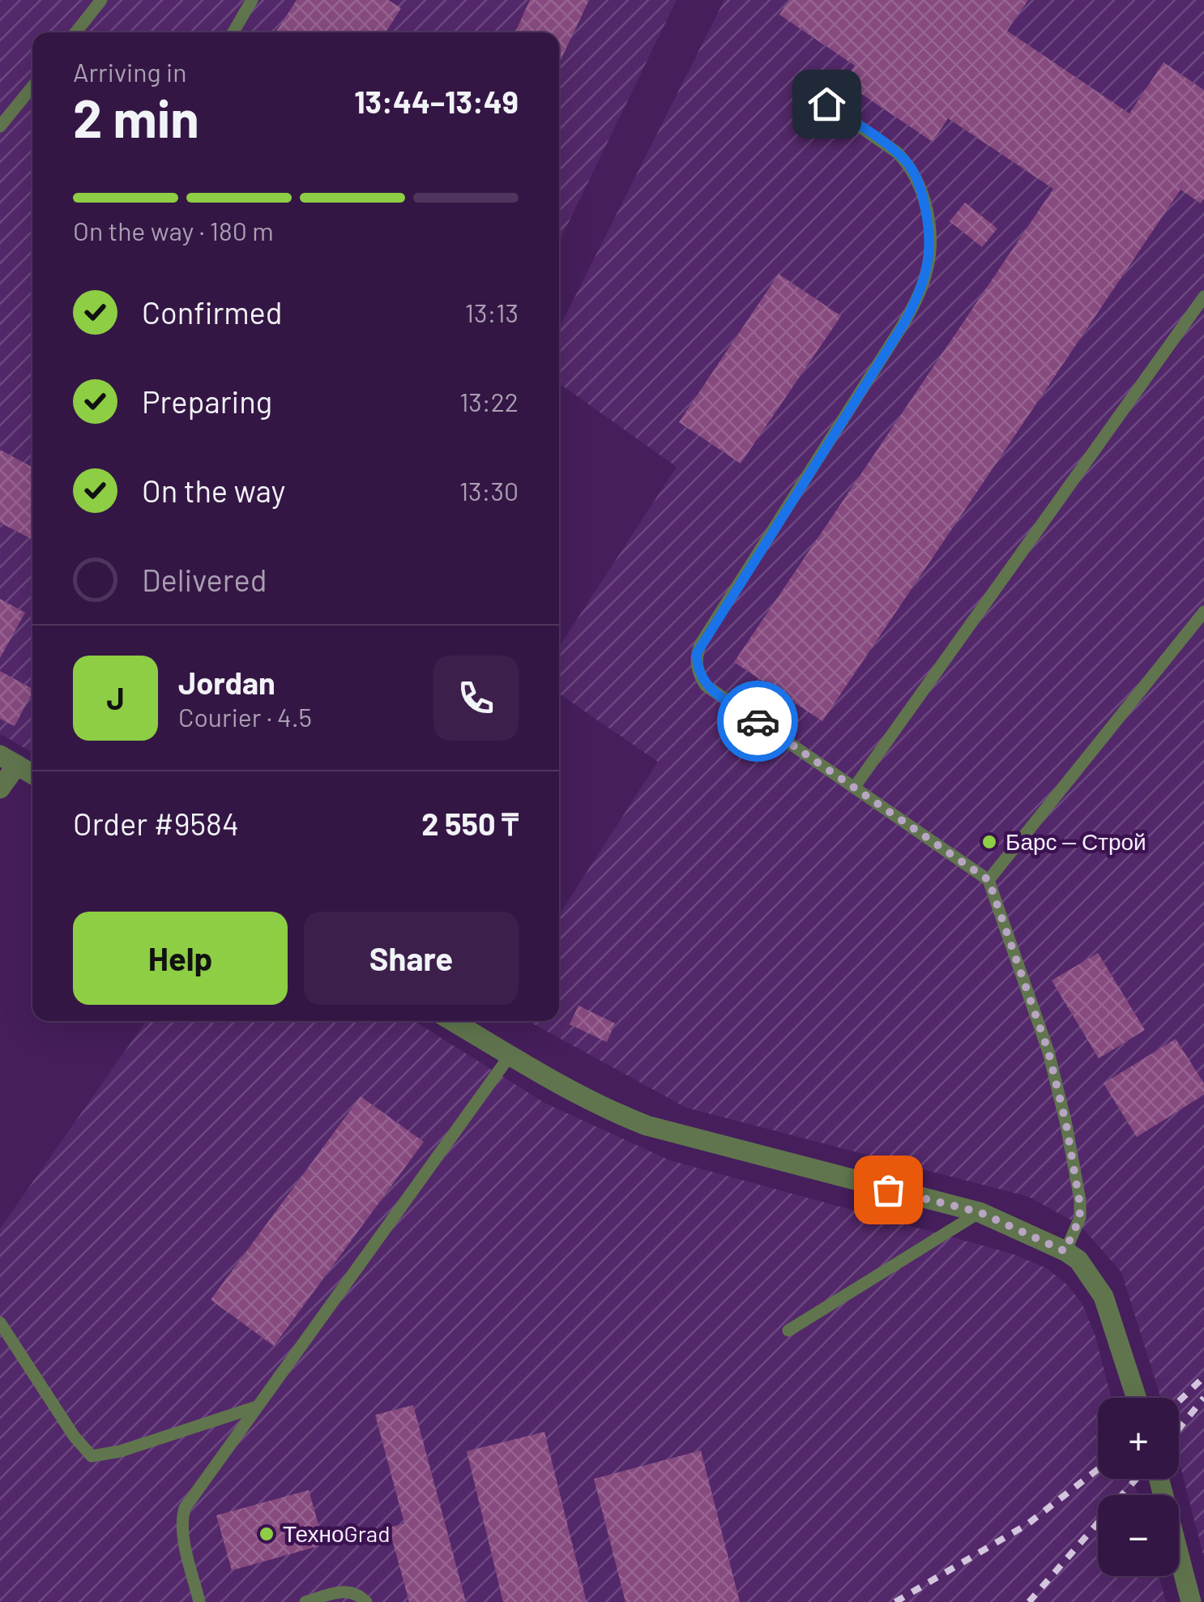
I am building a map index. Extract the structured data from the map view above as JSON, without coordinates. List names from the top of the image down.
{
  "places": ["Барс — Строй", "ТехноGrad"],
  "page": {
    "heading": ["2 min", "Arriving in", "13:44–13:49"],
    "panel": [
      "Jordan",
      "Courier · 4.5",
      "Order #9584",
      "2 550 ₸"
    ],
    "bar": "On the way · 180 m",
    "list": [
      ["Confirmed", "13:13"],
      ["Preparing", "13:22"],
      ["On the way", "13:30"],
      "Delivered"
    ],
    "round": "J",
    "buttons": ["Help", "Share"],
    "map_buttons": ["+", "−"]
  }
}
